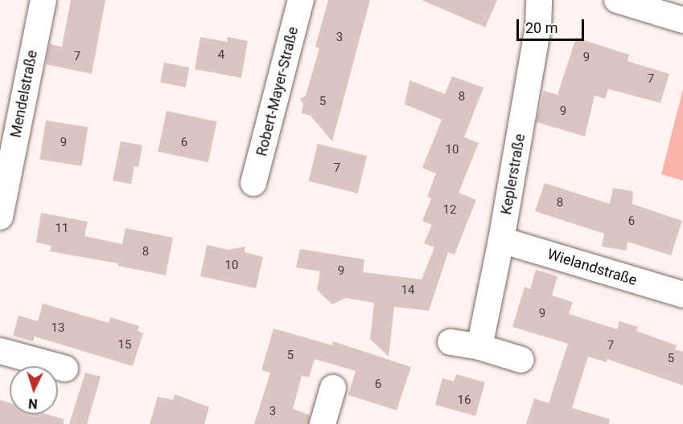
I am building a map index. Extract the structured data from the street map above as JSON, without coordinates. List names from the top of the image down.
{
  "streets": {
    "street": [
      "Robert-Mayer-Straße",
      "Mendelstraße",
      "Keplerstraße",
      "Wielandstraße"
    ]
  },
  "crossings": [
    ["Keplerstraße", "Wielandstraße"]
  ],
  "house_numbers": [
    "3",
    "4",
    "7",
    "9",
    "7",
    "8",
    "5",
    "9",
    "9",
    "6",
    "10",
    "7",
    "8",
    "12",
    "6",
    "11",
    "8",
    "10",
    "9",
    "14",
    "9",
    "13",
    "15",
    "7",
    "5",
    "5",
    "6",
    "16",
    "3"
  ],
  "scale_bar": "20 m",
  "north": "bottom"
}
